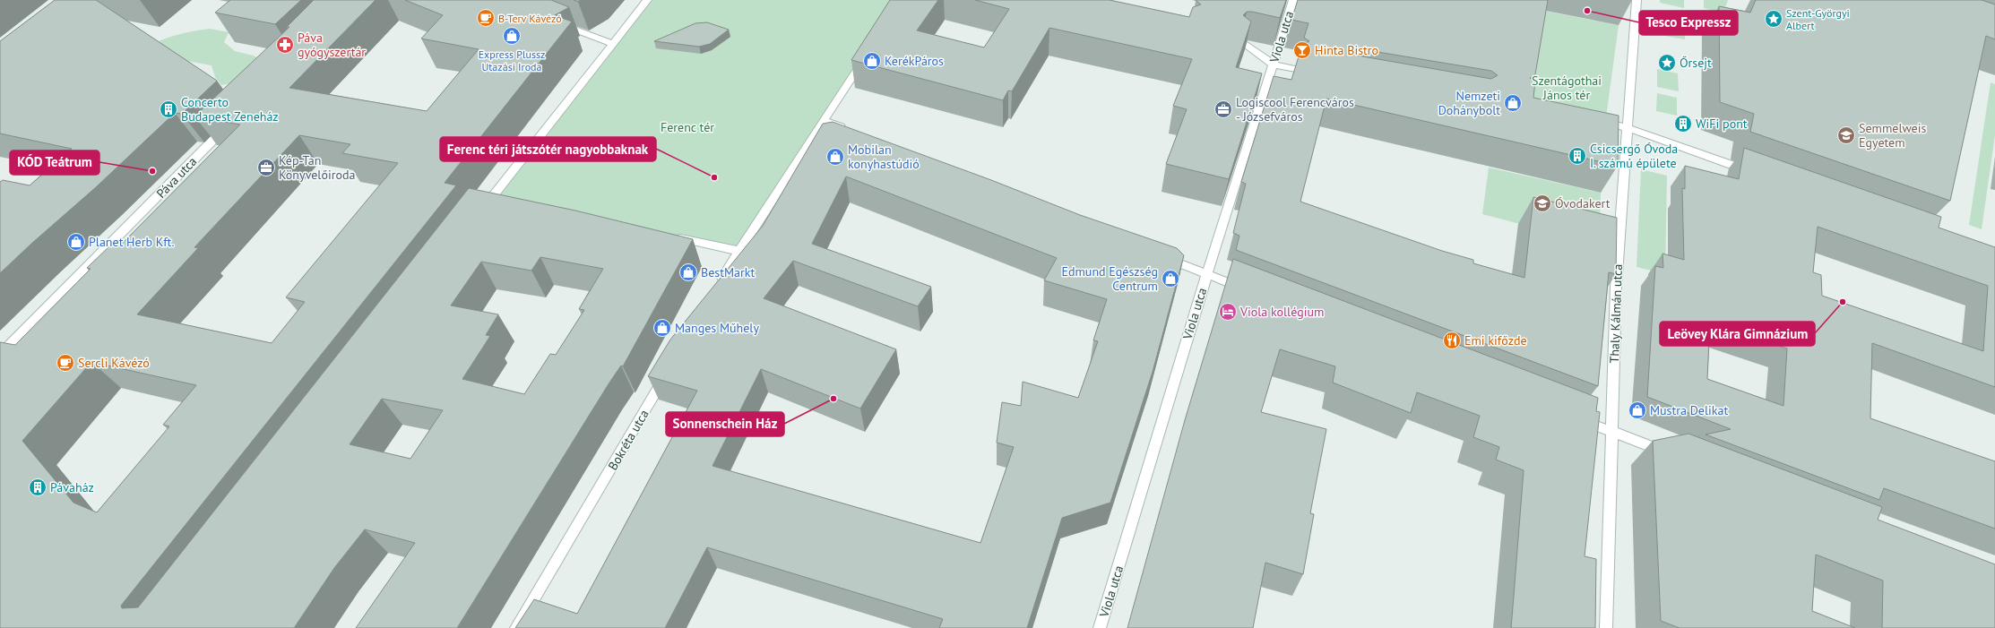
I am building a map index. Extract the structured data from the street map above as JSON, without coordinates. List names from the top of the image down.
{
  "streets": {
    "street": [
      "Viola utca",
      "Páva utca",
      "Thaly Kálmán utca",
      "Bokréta utca"
    ]
  },
  "parks": ["Szentágothai János tér", "Ferenc tér"],
  "places": {
    "other": [
      "Tesco Expressz",
      "KÓD Teátrum",
      "Ferenc téri játszótér nagyobbaknak",
      "Leövey Klára Gimnázium",
      "Sonnenschein Ház"
    ],
    "cafe": ["B-Terv Kávézó", "Sercli Kávézó"],
    "place": ["Szent-Györgyi Albert", "Őrsejt"],
    "shop": [
      "Express Plussz Utazási Iroda",
      "KerékPáros",
      "Nemzeti Dohánybolt",
      "Mobilan konyhastúdió",
      "Planet Herb Kft.",
      "BestMarkt",
      "Edmund Egészség Centrum",
      "Manges Műhely",
      "Mustra Delikat"
    ],
    "pharmacy": ["Páva gyógyszertár"],
    "bar": ["Hinta Bistro"],
    "building": [
      "Concerto Budapest Zeneház",
      "WiFi pont",
      "Csicsergő Óvoda I. számú épülete",
      "Pávaház"
    ],
    "office": ["Logiscool Ferencváros - Józsefváros", "Kép-Tan Könyvelőiroda"],
    "school or university": ["Semmelweis Egyetem", "Óvodakert"],
    "hotel": ["Viola kollégium"],
    "restaurant": ["Emi kifőzde"]
  }
}
